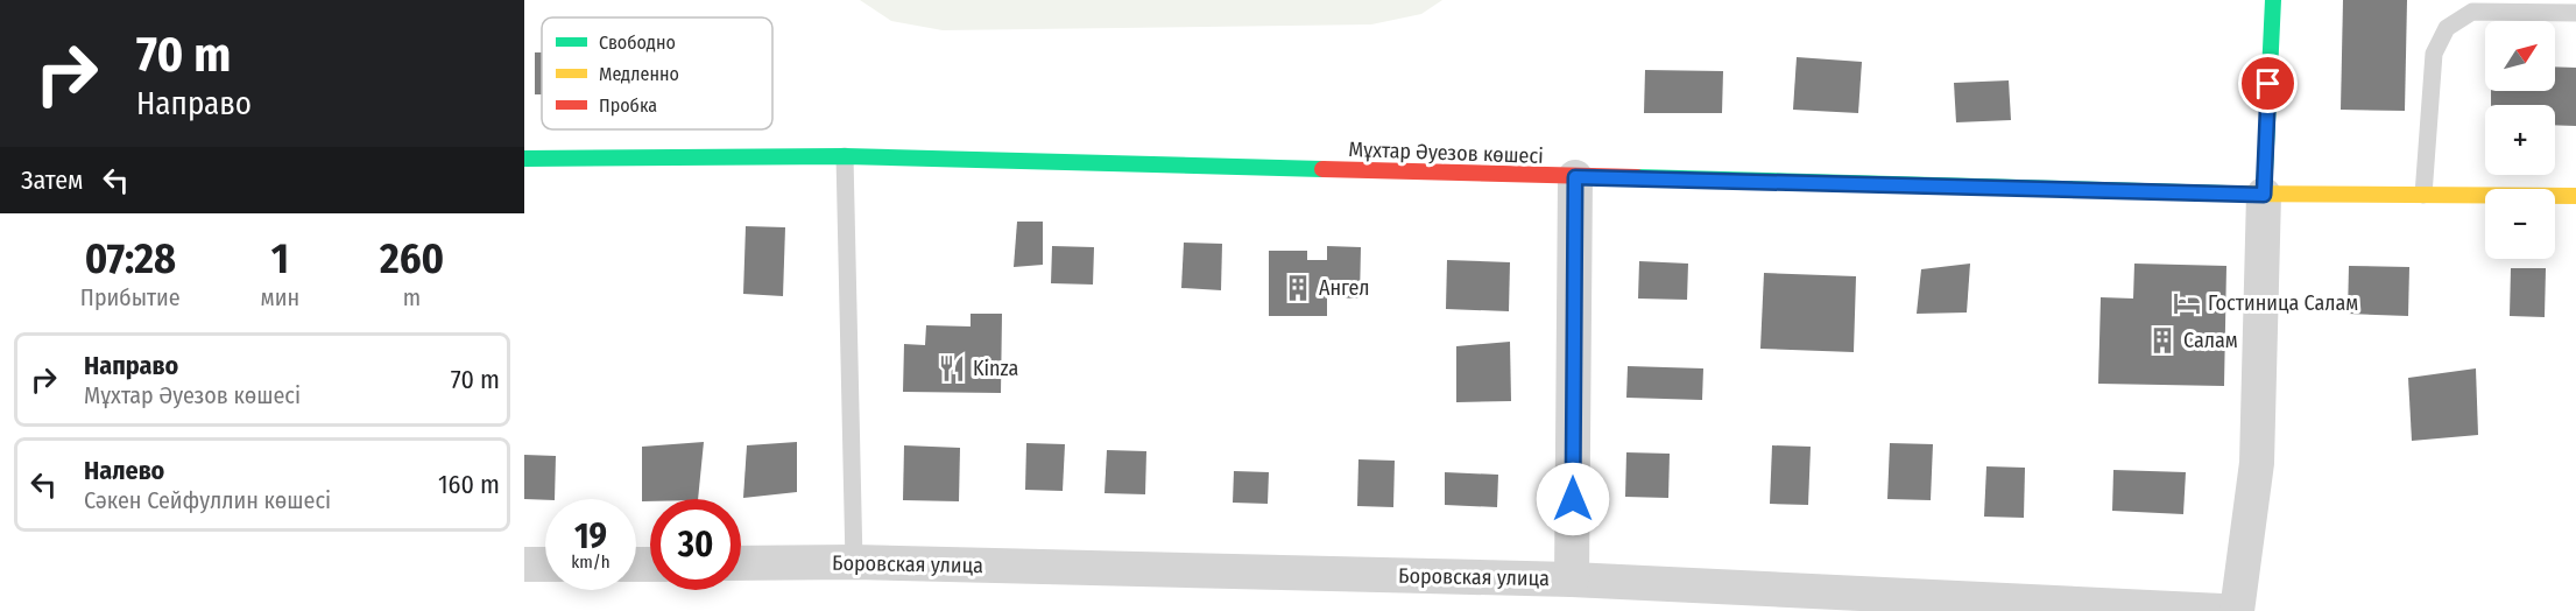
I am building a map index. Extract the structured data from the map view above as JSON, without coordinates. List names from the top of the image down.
{
  "streets": {
    "main road": ["Мұхтар Әуезов көшесі"],
    "street": ["Боровская улица"]
  },
  "places": {
    "building": ["Ангел", "Салам"],
    "hotel": ["Гостиница Салам"],
    "restaurant": ["Kinza"]
  },
  "legend": ["Свободно", "Медленно", "Пробка"],
  "north": "top right",
  "page": {
    "turn": ["70 m", "Направо"],
    "map_buttons": ["+", "−"],
    "then": "Затем",
    "eta": [
      "07:28",
      "Прибытие",
      "1",
      "мин",
      "260",
      "m"
    ],
    "list": [
      {
        "name": "Направо",
        "note": "Мұхтар Әуезов көшесі",
        "value": "70 m"
      },
      {
        "name": "Налево",
        "note": "Сәкен Сейфуллин көшесі",
        "value": "160 m"
      }
    ],
    "speed": "19 km/h",
    "limit": "30"
  }
}
